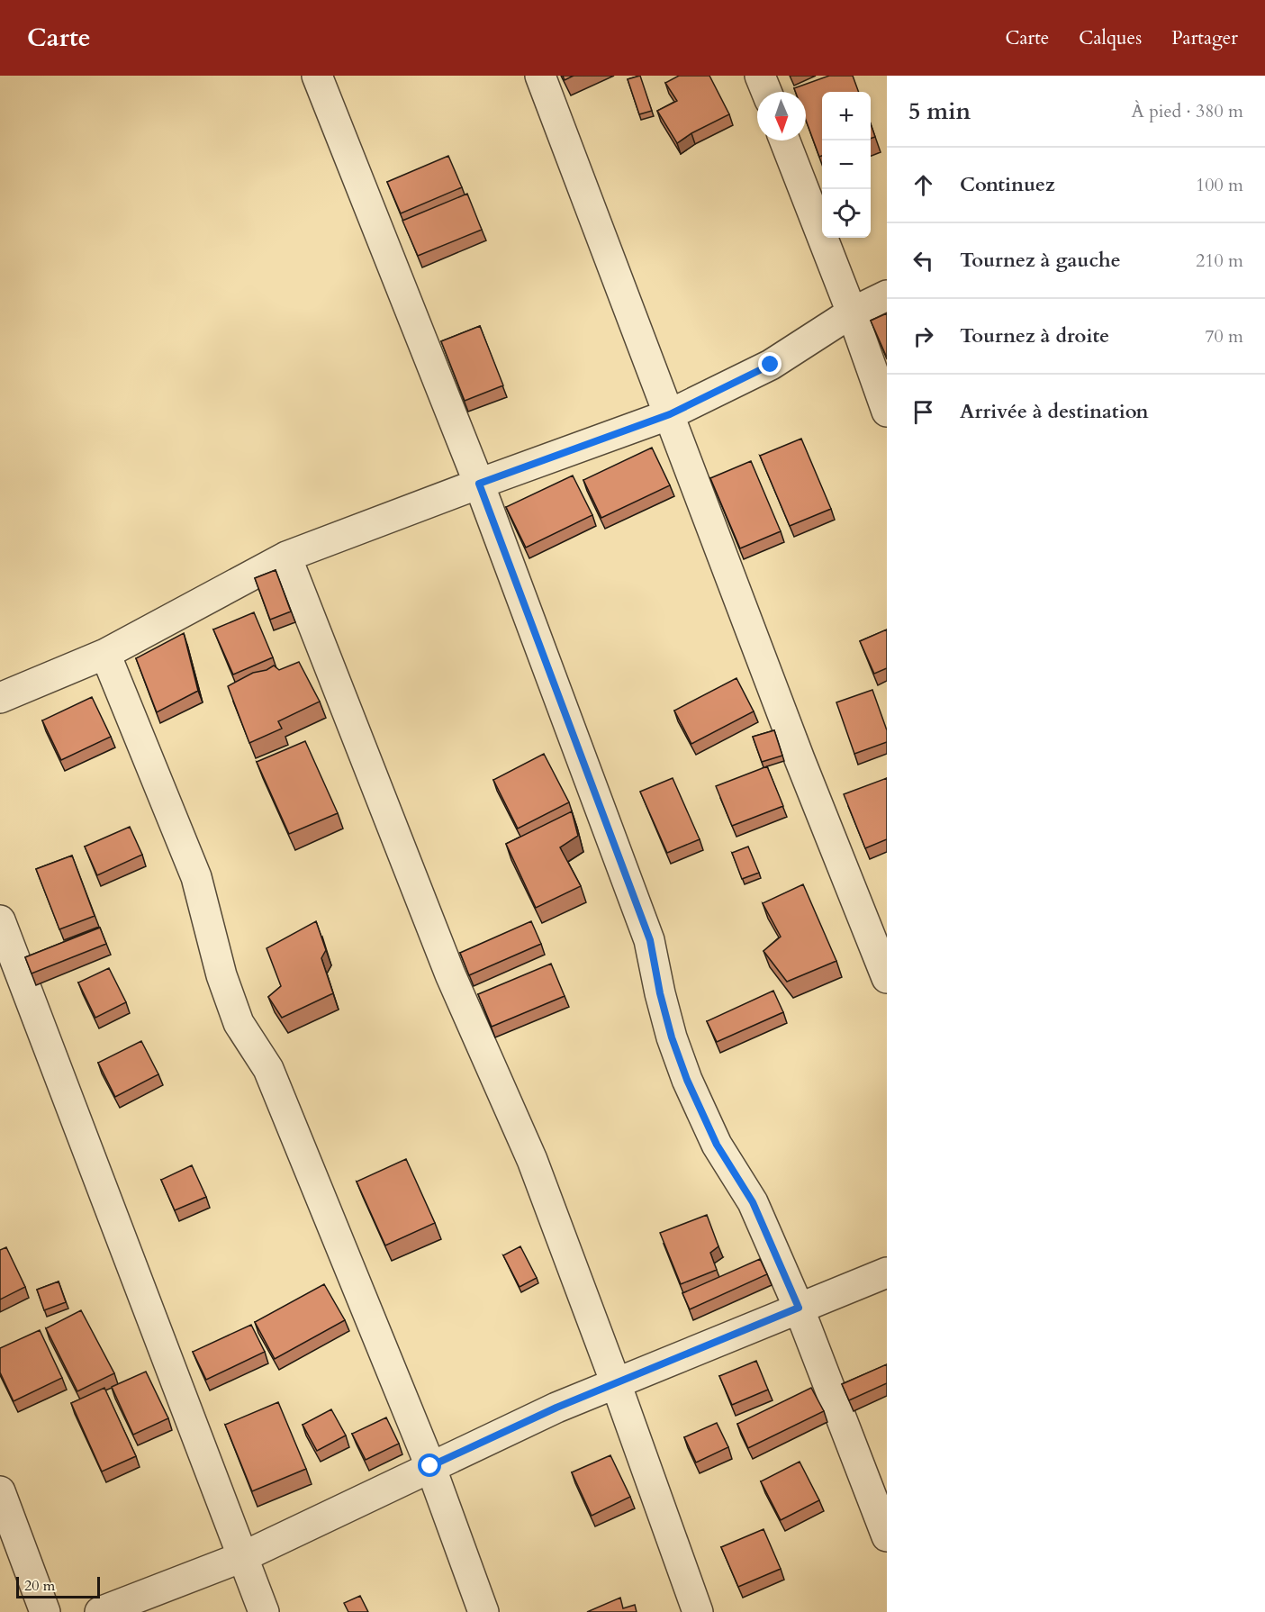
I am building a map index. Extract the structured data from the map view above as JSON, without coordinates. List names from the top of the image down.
{
  "scale_bar": "20 m",
  "north": "bottom",
  "page": {
    "header": "Carte",
    "nav": ["Carte", "Calques", "Partager"],
    "heading": ["5 min", "À pied · 380 m"],
    "map_buttons": ["+", "−"],
    "list": [
      ["Continuez", "100 m"],
      ["Tournez à gauche", "210 m"],
      ["Tournez à droite", "70 m"],
      "Arrivée à destination"
    ],
    "scale": "20 m"
  }
}
